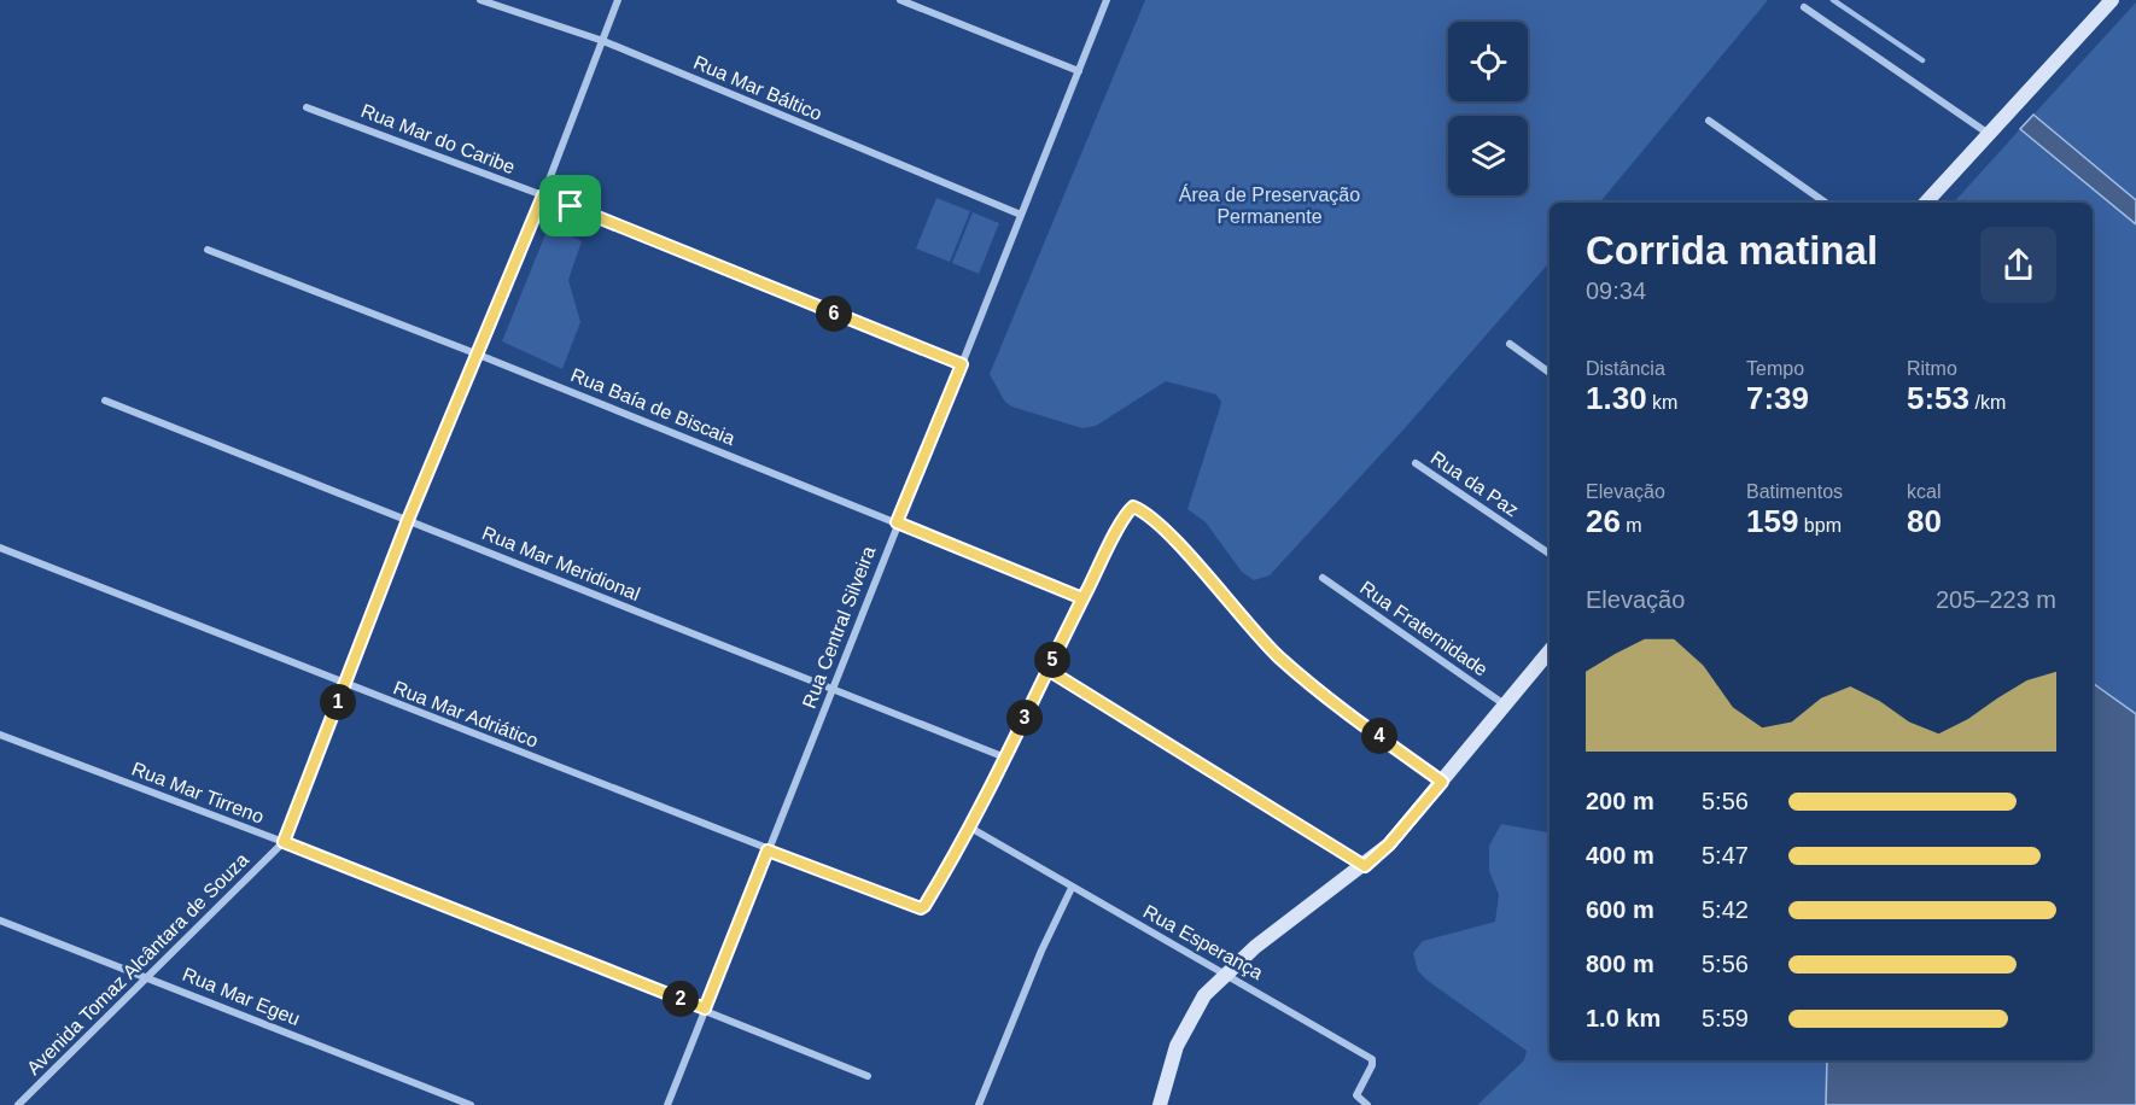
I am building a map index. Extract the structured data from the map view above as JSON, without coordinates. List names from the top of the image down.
{
  "streets": {
    "street": [
      "Rua Mar Báltico",
      "Rua Mar do Caribe",
      "Rua Baía de Biscaia",
      "Rua da Paz",
      "Rua Mar Meridional",
      "Rua Central Silveira",
      "Rua Fraternidade",
      "Rua Mar Adriático",
      "Rua Mar Tirreno",
      "Rua Esperança",
      "Avenida Tomaz Alcântara de Souza",
      "Rua Mar Egeu"
    ]
  },
  "crossings": [
    ["Rua Mar Báltico", "Rua Central Silveira"],
    ["Rua Mar Báltico", "Avenida Tomaz Alcântara de Souza"],
    ["Rua Mar do Caribe", "Rua Central Silveira"],
    ["Rua Mar do Caribe", "Avenida Tomaz Alcântara de Souza"],
    ["Rua Baía de Biscaia", "Rua Central Silveira"],
    ["Rua Baía de Biscaia", "Avenida Tomaz Alcântara de Souza"],
    ["Rua Mar Meridional", "Rua Central Silveira"],
    ["Rua Mar Meridional", "Avenida Tomaz Alcântara de Souza"],
    ["Rua Central Silveira", "Rua Mar Adriático"],
    ["Rua Central Silveira", "Rua Mar Tirreno"],
    ["Rua Mar Adriático", "Rua Esperança"],
    ["Rua Mar Adriático", "Avenida Tomaz Alcântara de Souza"],
    ["Rua Mar Tirreno", "Avenida Tomaz Alcântara de Souza"],
    ["Avenida Tomaz Alcântara de Souza", "Rua Mar Egeu"]
  ],
  "parks": ["Área de Preservação Permanente"],
  "page": {
    "heading": ["Corrida matinal", "09:34"],
    "pins": [
      "6",
      "5",
      "1",
      "3",
      "4",
      "2"
    ],
    "stats": [
      ["Distância", "1.30 km"],
      ["Tempo", "7:39"],
      ["Ritmo", "5:53 /km"],
      ["Elevação", "26 m"],
      ["Batimentos", "159 bpm"],
      ["kcal", "80"]
    ],
    "chart": ["Elevação", "205–223 m"],
    "list": [
      {
        "name": "200 m",
        "note": "5:56"
      },
      {
        "name": "400 m",
        "note": "5:47"
      },
      {
        "name": "600 m",
        "note": "5:42"
      },
      {
        "name": "800 m",
        "note": "5:56"
      },
      {
        "name": "1.0 km",
        "note": "5:59"
      }
    ]
  }
}
